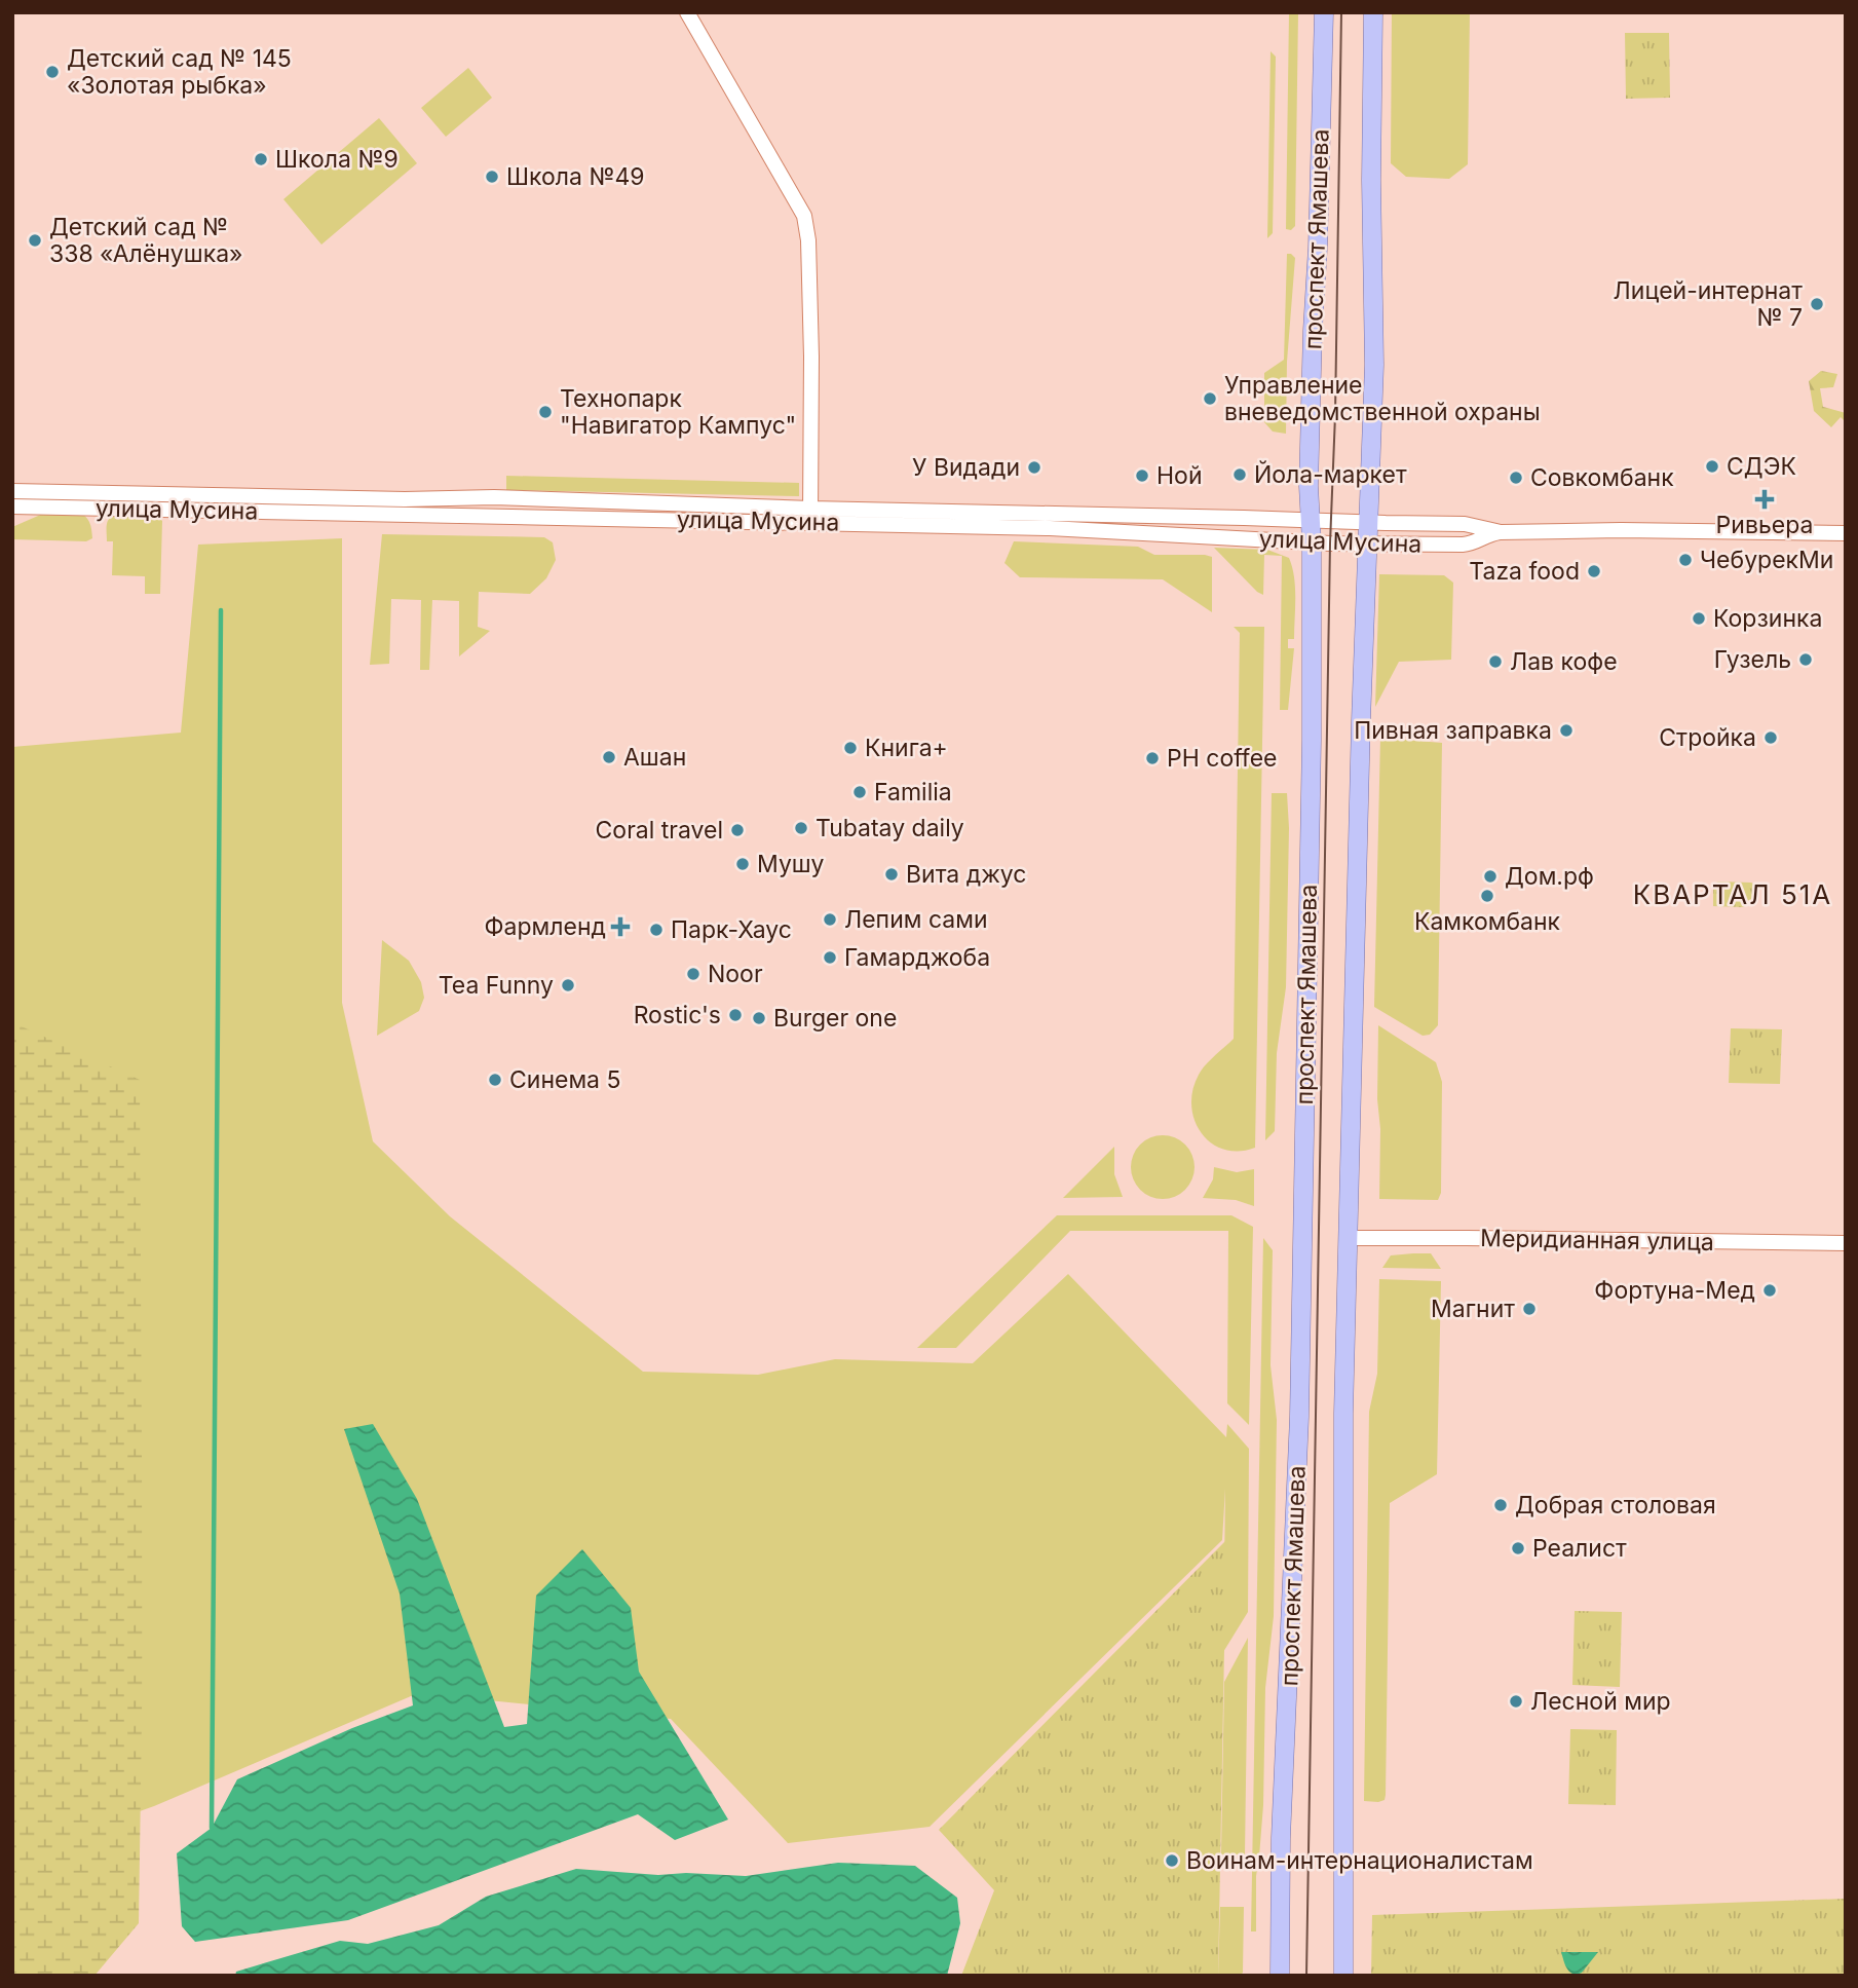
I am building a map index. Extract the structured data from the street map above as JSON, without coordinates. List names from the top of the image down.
{
  "streets": {
    "main road": ["проспект Ямашева"],
    "street": ["улица Мусина", "Меридианная улица"]
  },
  "crossings": [
    ["проспект Ямашева", "улица Мусина"],
    ["проспект Ямашева", "Меридианная улица"]
  ],
  "districts": ["КВАРТАЛ 51А"],
  "places": {
    "other": [
      "Детский сад № 145 «Золотая рыбка»",
      "Школа №9",
      "Школа №49",
      "Детский сад № 338 «Алёнушка»",
      "Лицей-интернат № 7",
      "Управление вневедомственной охраны",
      "Технопарк \"Навигатор Кампус\"",
      "СДЭК",
      "У Видади",
      "Йола-маркет",
      "Ной",
      "Совкомбанк",
      "ЧебурекМи",
      "Taza food",
      "Корзинка",
      "Гузель",
      "Лав кофе",
      "Пивная заправка",
      "Стройка",
      "Книга+",
      "Ашан",
      "PH coffee",
      "Familia",
      "Tubatay daily",
      "Coral travel",
      "Мушу",
      "Вита джус",
      "Дом.рф",
      "Камкомбанк",
      "Лепим сами",
      "Парк-Хаус",
      "Гамарджоба",
      "Noor",
      "Tea Funny",
      "Rostiс's",
      "Burger one",
      "Синема 5",
      "Фортуна-Мед",
      "Магнит",
      "Добрая столовая",
      "Реалист",
      "Лесной мир",
      "Воинам-интернационалистам"
    ],
    "health": ["Ривьера", "Фармленд"]
  }
}
